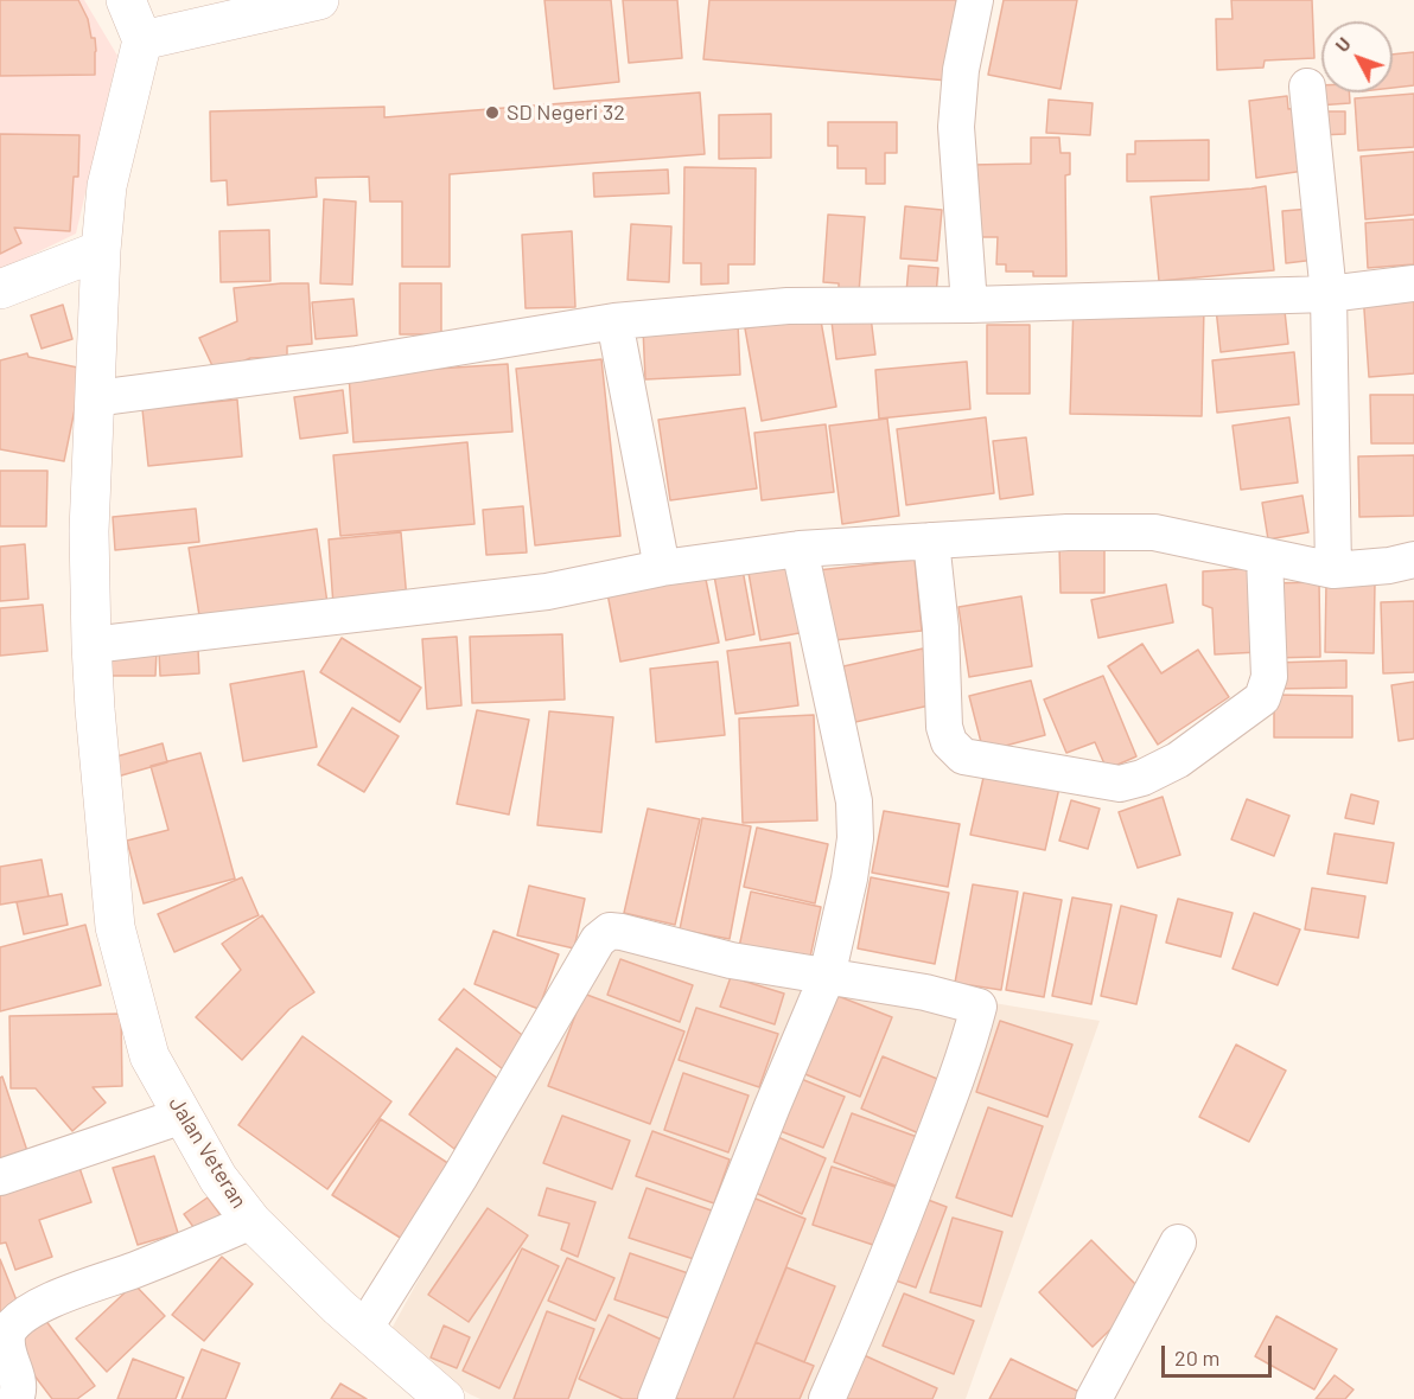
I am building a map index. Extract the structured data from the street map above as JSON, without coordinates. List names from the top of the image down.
{
  "streets": {
    "street": ["Jalan Veteran"]
  },
  "places": ["SD Negeri 32"],
  "scale_bar": "20 m",
  "north": "top left"
}
